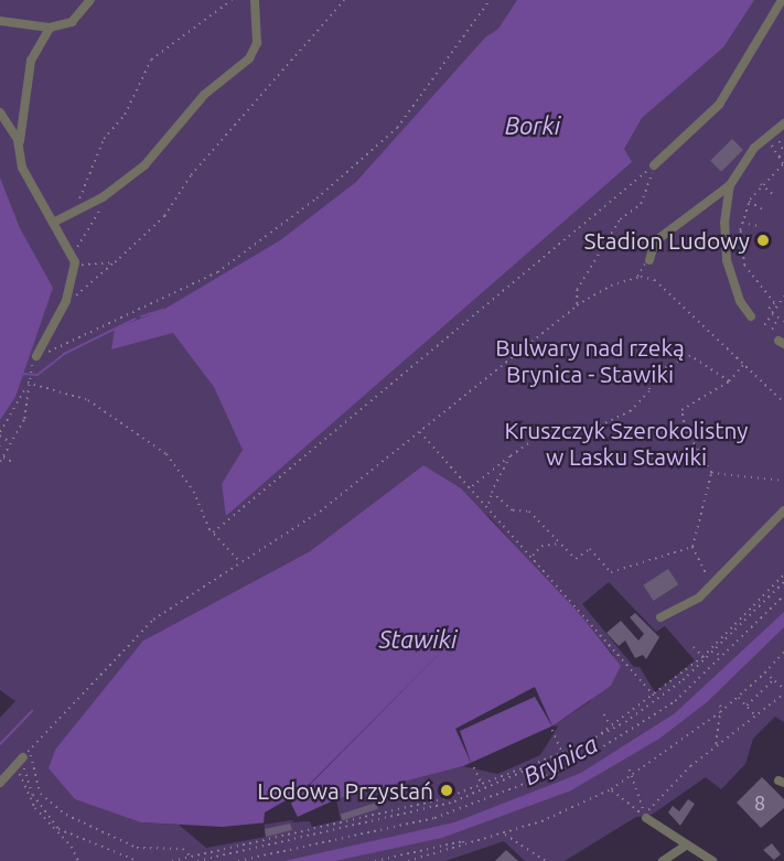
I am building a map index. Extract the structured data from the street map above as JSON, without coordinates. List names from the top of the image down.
{
  "water": ["Borki", "Stawiki", "Brynica"],
  "parks": ["Bulwary nad rzeką Brynica - Stawiki", "Kruszczyk Szerokolistny w Lasku Stawiki"],
  "places": ["Stadion Ludowy", "Lodowa Przystań"],
  "house_numbers": ["8"]
}
